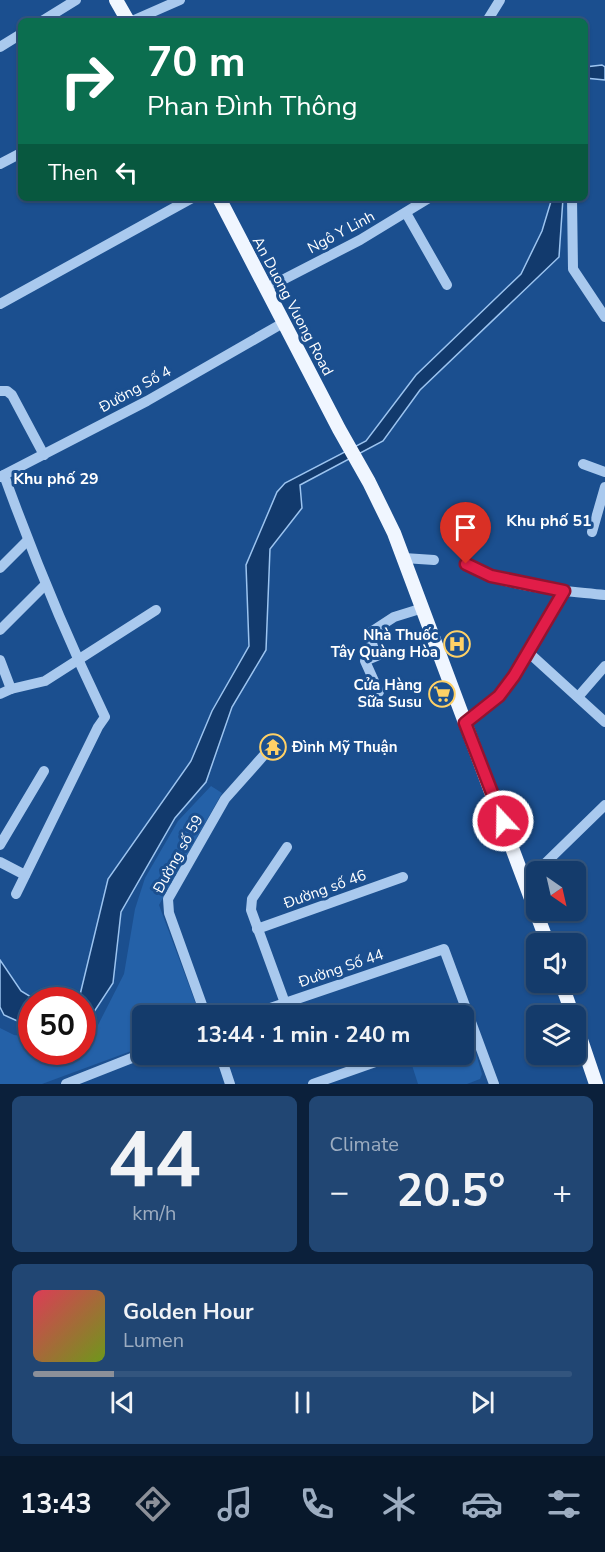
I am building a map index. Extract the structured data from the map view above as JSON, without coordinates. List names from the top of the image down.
{
  "streets": {
    "main road": ["An Duong Vuong Road"],
    "street": [
      "Ngô Y Linh",
      "Đường Số 4",
      "Đường số 59",
      "Đường số 46",
      "Đường Số 44"
    ]
  },
  "crossings": [
    ["Ngô Y Linh", "An Duong Vuong Road"],
    ["An Duong Vuong Road", "Đường Số 4"]
  ],
  "districts": ["Khu phố 29", "Khu phố 51"],
  "places": {
    "hospital": ["Nhà Thuốc Tây Quàng Hòa"],
    "supermarket": ["Cửa Hàng Sữa Susu"],
    "temple": ["Đình Mỹ Thuận"]
  },
  "north": "bottom right",
  "page": {
    "turn": ["70 m", "Phan Đình Thông"],
    "then": "Then",
    "limit": "50",
    "trip": "13:44 · 1 min · 240 m",
    "tile": [
      ["44", "km/h"],
      "Climate"
    ],
    "heat": ["−", "20.5°", "+"],
    "song": ["Golden Hour", "Lumen"],
    "tabs": "13:43"
  }
}
